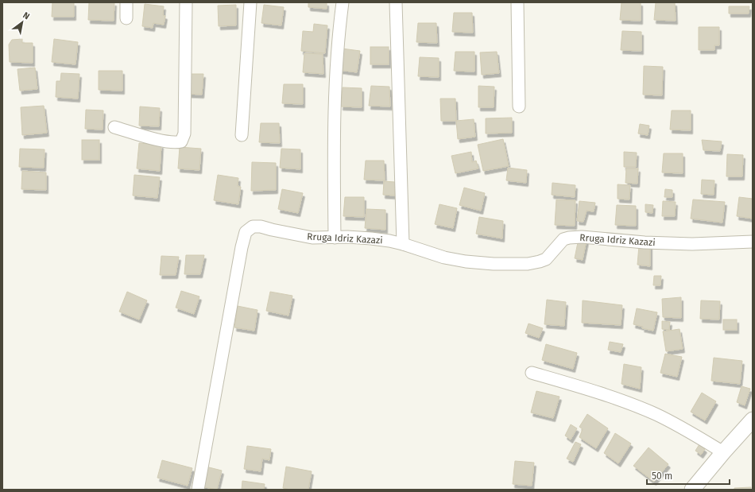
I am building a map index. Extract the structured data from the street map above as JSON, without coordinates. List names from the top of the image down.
{
  "streets": {
    "street": ["Rruga Idriz Kazazi"]
  },
  "scale_bar": "50 m",
  "north": "top right"
}
